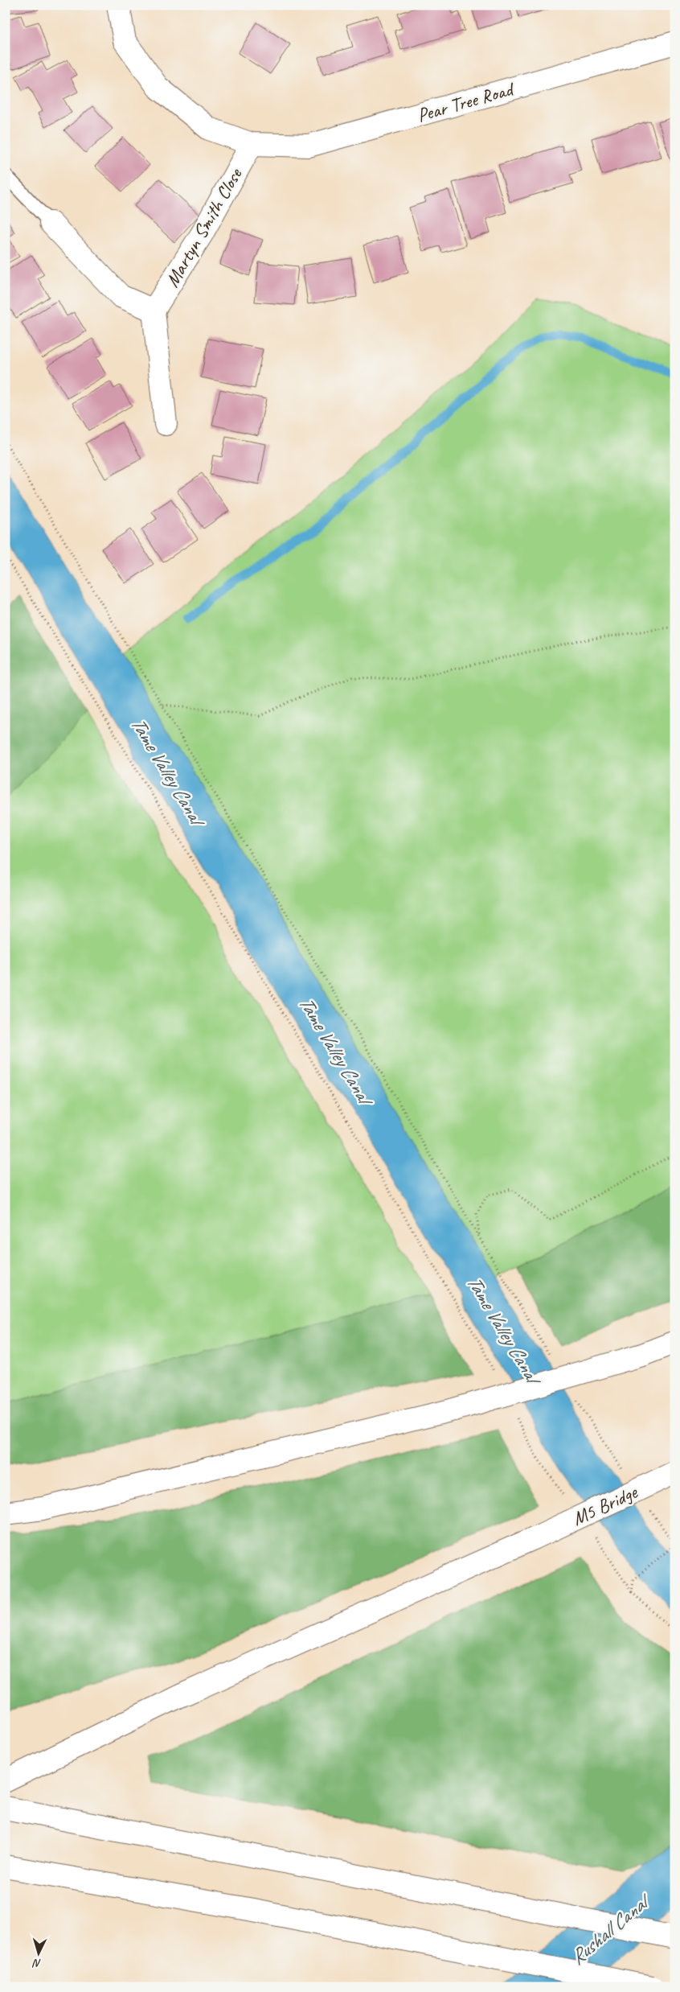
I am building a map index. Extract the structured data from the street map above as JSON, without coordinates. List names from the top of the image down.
{
  "streets": {
    "main road": ["Pear Tree Road", "Martyn Smith Close", "M5 Bridge"]
  },
  "crossings": [
    ["Pear Tree Road", "Martyn Smith Close"]
  ],
  "water": ["Tame Valley Canal", "Rushall Canal"],
  "north": "bottom"
}
